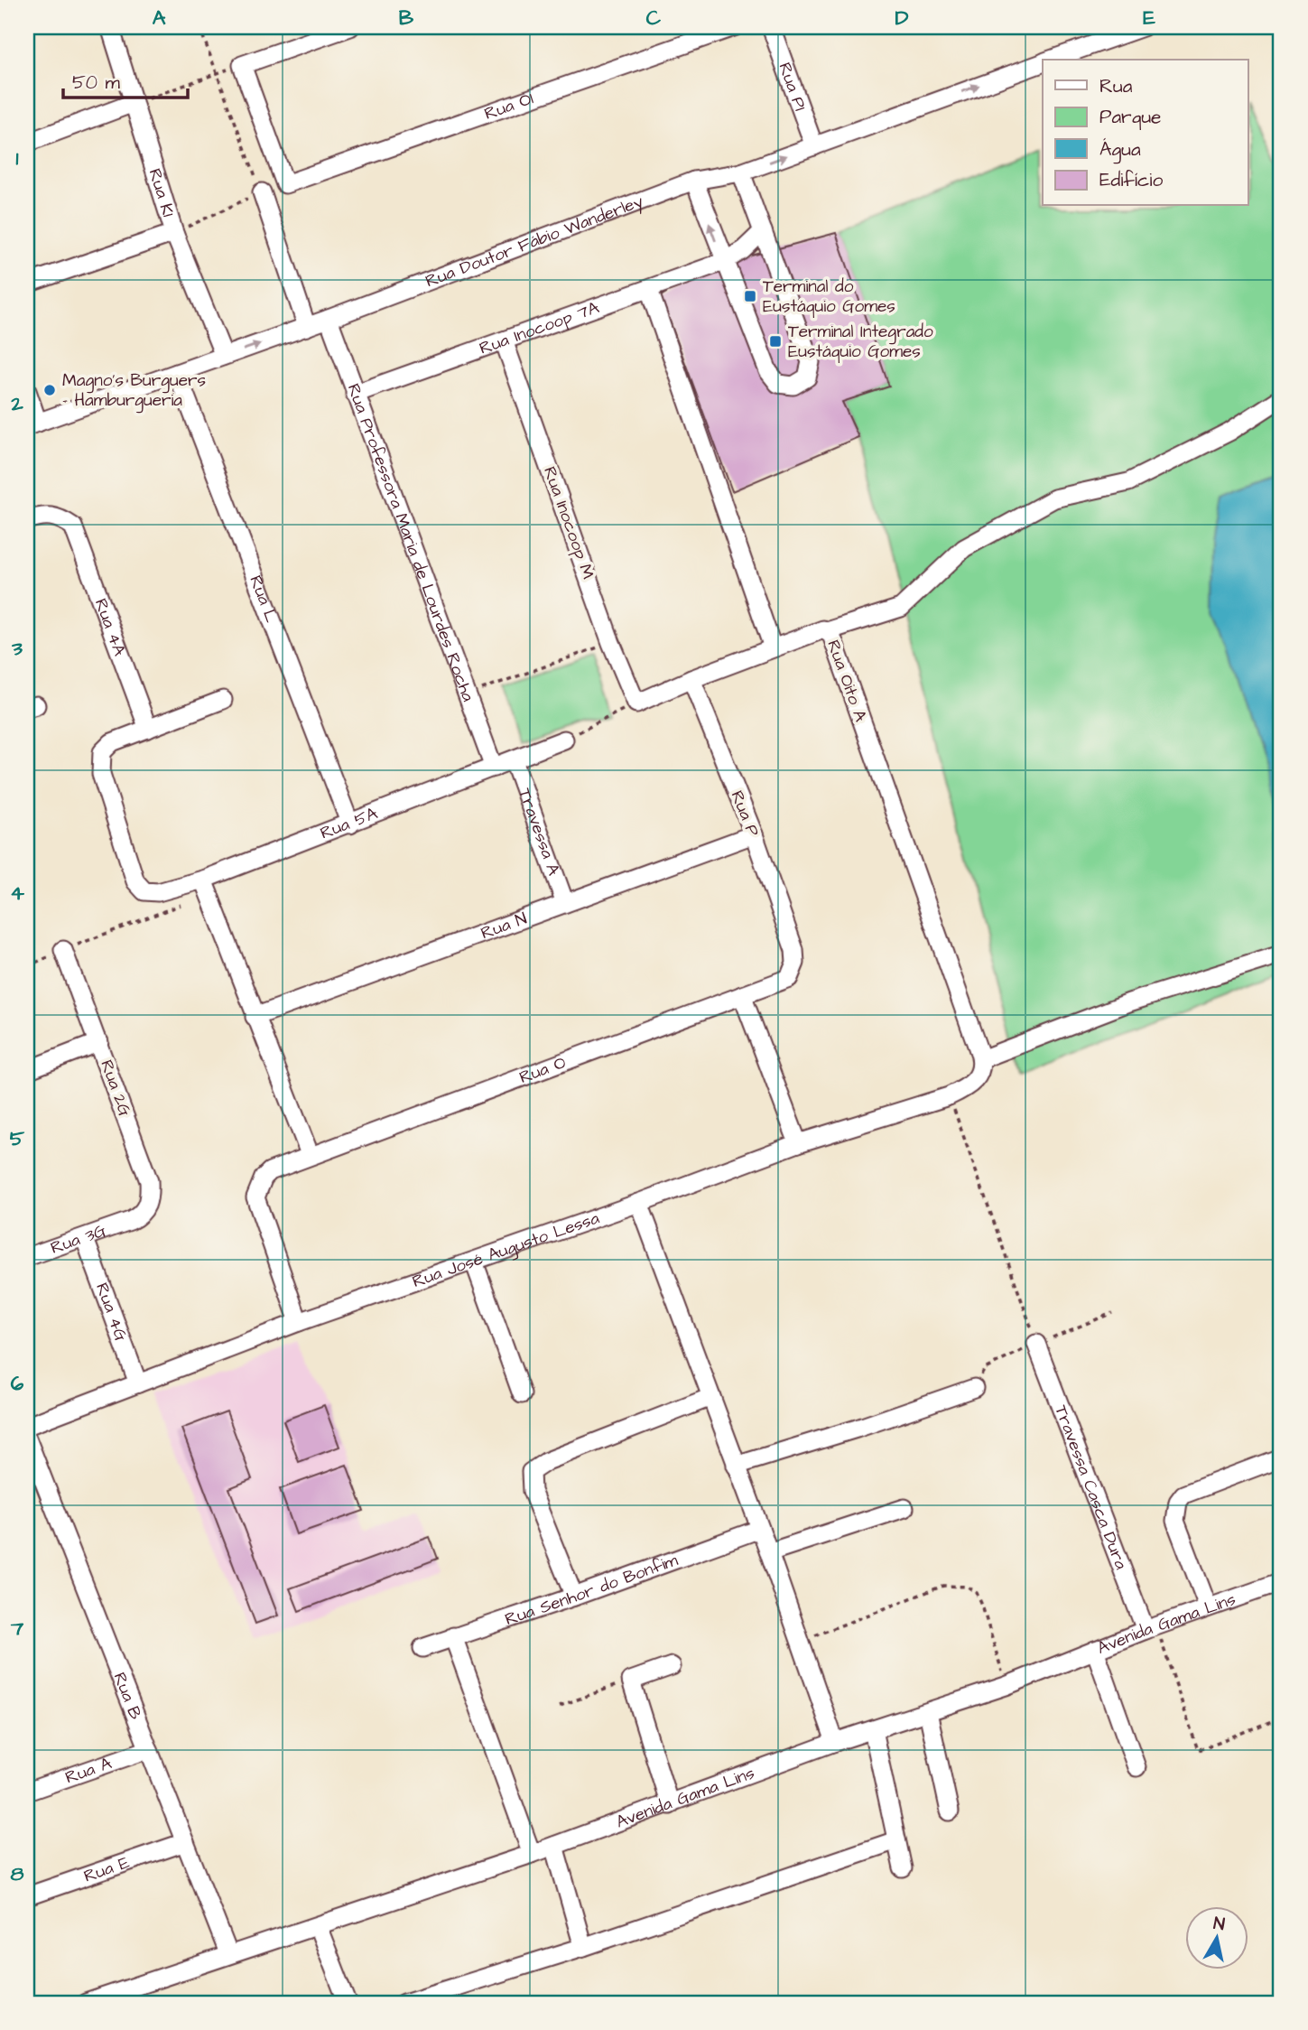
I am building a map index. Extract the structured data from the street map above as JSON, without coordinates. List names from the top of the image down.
{
  "streets": {
    "street": [
      "Rua P1",
      "Rua O1",
      "Rua K1",
      "Rua Doutor Fábio Wanderley",
      "Rua Inocoop 7A",
      "Rua Inocoop M",
      "Rua Professora Maria de Lourdes Rocha",
      "Rua L",
      "Rua 4A",
      "Rua Oito A",
      "Rua P",
      "Rua 5A",
      "Travessa A",
      "Rua N",
      "Rua O",
      "Rua 2G",
      "Rua 3G",
      "Rua José Augusto Lessa",
      "Rua 4G",
      "Travessa Casca Dura",
      "Rua Senhor do Bonfim",
      "Avenida Gama Lins",
      "Rua B",
      "Rua A",
      "Rua E"
    ]
  },
  "crossings": [
    ["Rua P1", "Rua Doutor Fábio Wanderley"],
    ["Rua K1", "Rua Doutor Fábio Wanderley"],
    ["Rua Doutor Fábio Wanderley", "Rua Professora Maria de Lourdes Rocha"],
    ["Rua Doutor Fábio Wanderley", "Rua L"],
    ["Rua Inocoop 7A", "Rua Inocoop M"],
    ["Rua Inocoop 7A", "Rua Professora Maria de Lourdes Rocha"],
    ["Rua Professora Maria de Lourdes Rocha", "Rua 5A"],
    ["Rua L", "Rua 5A"],
    ["Rua 4A", "Rua 5A"],
    ["Rua Oito A", "Rua P"],
    ["Rua Oito A", "Rua José Augusto Lessa"],
    ["Rua P", "Rua N"],
    ["Rua P", "Rua O"],
    ["Rua 5A", "Travessa A"],
    ["Travessa A", "Rua N"],
    ["Rua O", "Rua José Augusto Lessa"],
    ["Rua 2G", "Rua 3G"],
    ["Rua 3G", "Rua 4G"],
    ["Rua José Augusto Lessa", "Rua 4G"],
    ["Travessa Casca Dura", "Avenida Gama Lins"],
    ["Avenida Gama Lins", "Rua B"],
    ["Rua B", "Rua A"],
    ["Rua B", "Rua E"]
  ],
  "places": {
    "transit": ["Terminal do Eustáquio Gomes", "Terminal Integrado Eustáquio Gomes"],
    "other": ["Magno's Burguers - Hamburgueria"]
  },
  "legend": [
    "Rua",
    "Parque",
    "Água",
    "Edifício"
  ],
  "scale_bar": "50 m",
  "north": "top",
  "grid": {
    "columns": [
      "A",
      "B",
      "C",
      "D",
      "E"
    ],
    "rows": [
      "1",
      "2",
      "3",
      "4",
      "5",
      "6",
      "7",
      "8"
    ]
  }
}
